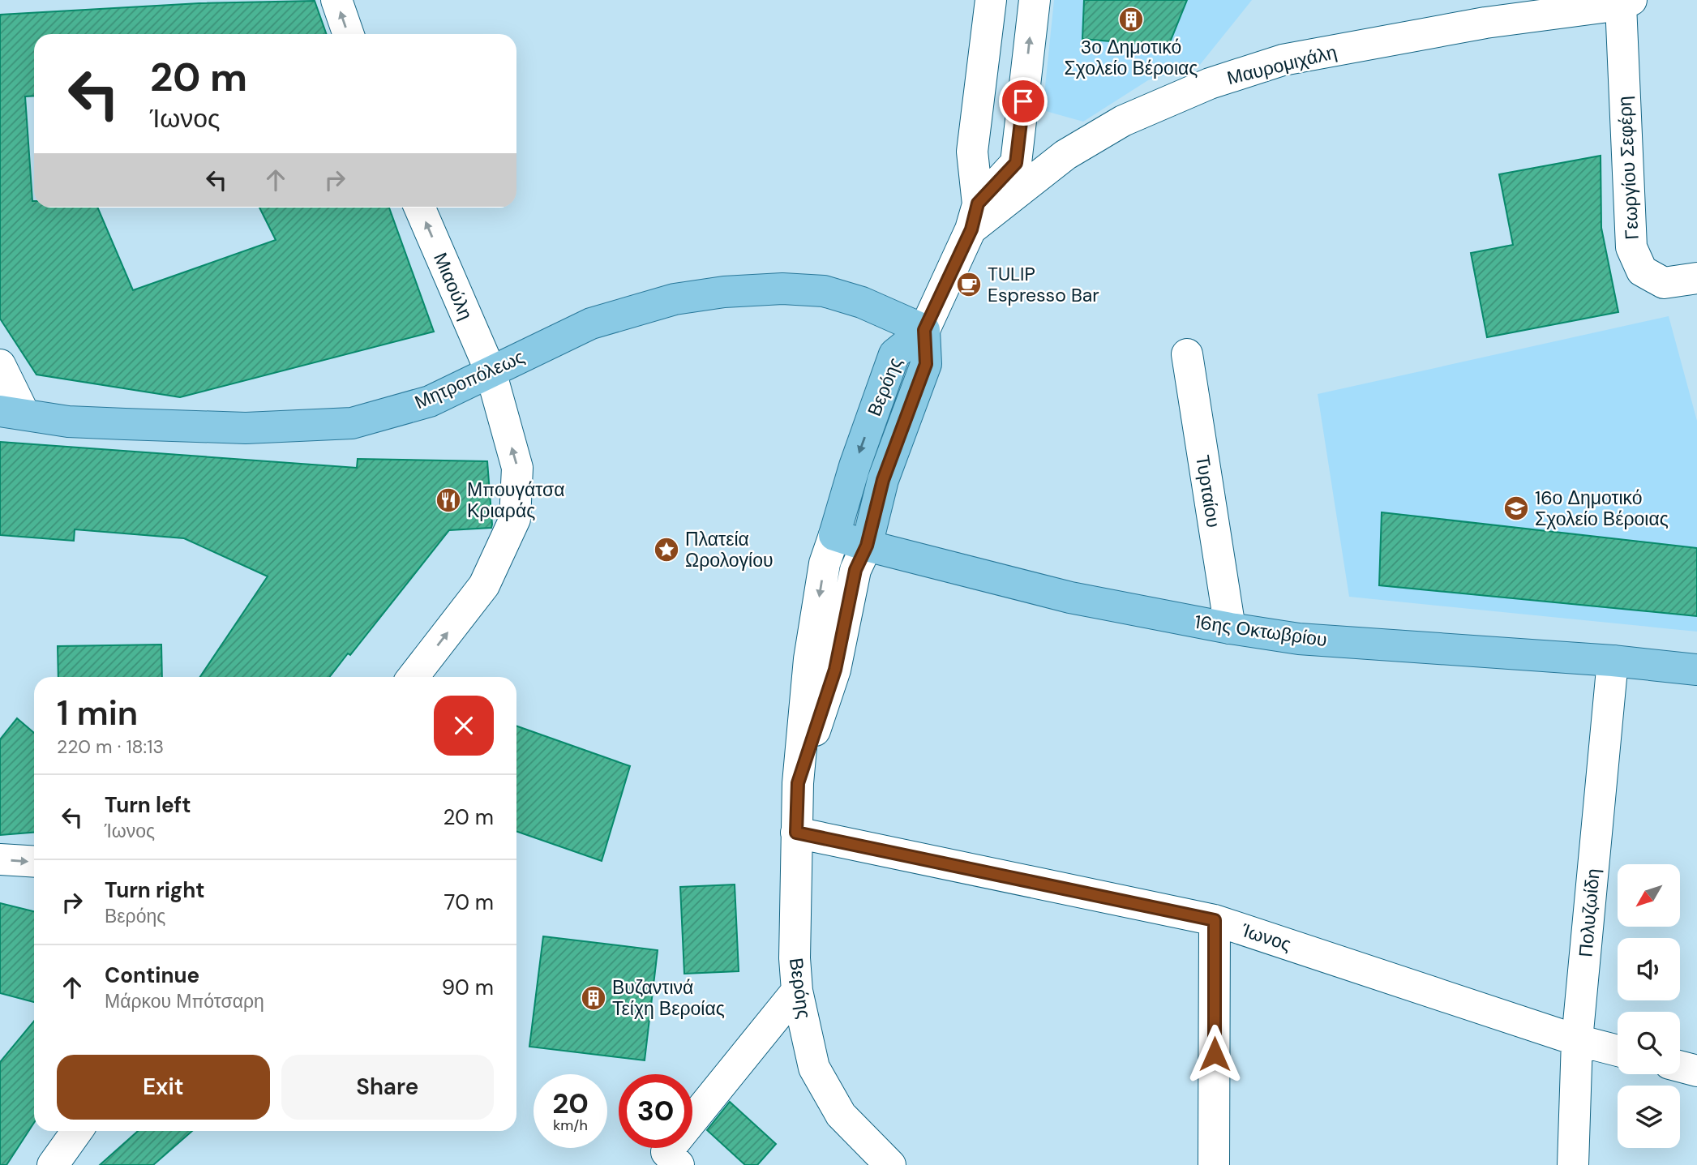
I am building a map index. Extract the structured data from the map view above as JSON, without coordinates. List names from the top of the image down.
{
  "streets": {
    "main road": ["Μητροπόλεως", "Βερόης", "16ης Οκτωβρίου"],
    "street": [
      "Μαυρομιχάλη",
      "Γεωργίου Σεφέρη",
      "Μιαούλη",
      "Τυρταίου",
      "Πολυζωίδη",
      "Ίωνος"
    ]
  },
  "crossings": [
    ["Μαυρομιχάλη", "Γεωργίου Σεφέρη"],
    ["Μιαούλη", "Μητροπόλεως"],
    ["Μητροπόλεως", "Βερόης"],
    ["Βερόης", "16ης Οκτωβρίου"],
    ["Βερόης", "Ίωνος"],
    ["Τυρταίου", "16ης Οκτωβρίου"],
    ["16ης Οκτωβρίου", "Πολυζωίδη"],
    ["Πολυζωίδη", "Ίωνος"]
  ],
  "one_way": ["Μιαούλη"],
  "places": {
    "building": ["3ο Δημοτικό Σχολείο Βέροιας", "Βυζαντινά Τείχη Βεροίας"],
    "cafe": ["TULIP Espresso Bar"],
    "restaurant": ["Μπουγάτσα Κριαράς"],
    "school or university": ["16ο Δημοτικό Σχολείο Βέροιας"],
    "place": ["Πλατεία Ωρολογίου"]
  },
  "north": "bottom left",
  "page": {
    "turn": ["20 m", "Ίωνος"],
    "heading": ["1 min", "220 m · 18:13"],
    "list": [
      {
        "name": "Turn left",
        "note": "Ίωνος",
        "value": "20 m"
      },
      {
        "name": "Turn right",
        "note": "Βερόης",
        "value": "70 m"
      },
      {
        "name": "Continue",
        "note": "Μάρκου Μπότσαρη",
        "value": "90 m"
      }
    ],
    "buttons": ["Exit", "Share"],
    "speed": "20 km/h",
    "limit": "30"
  }
}
